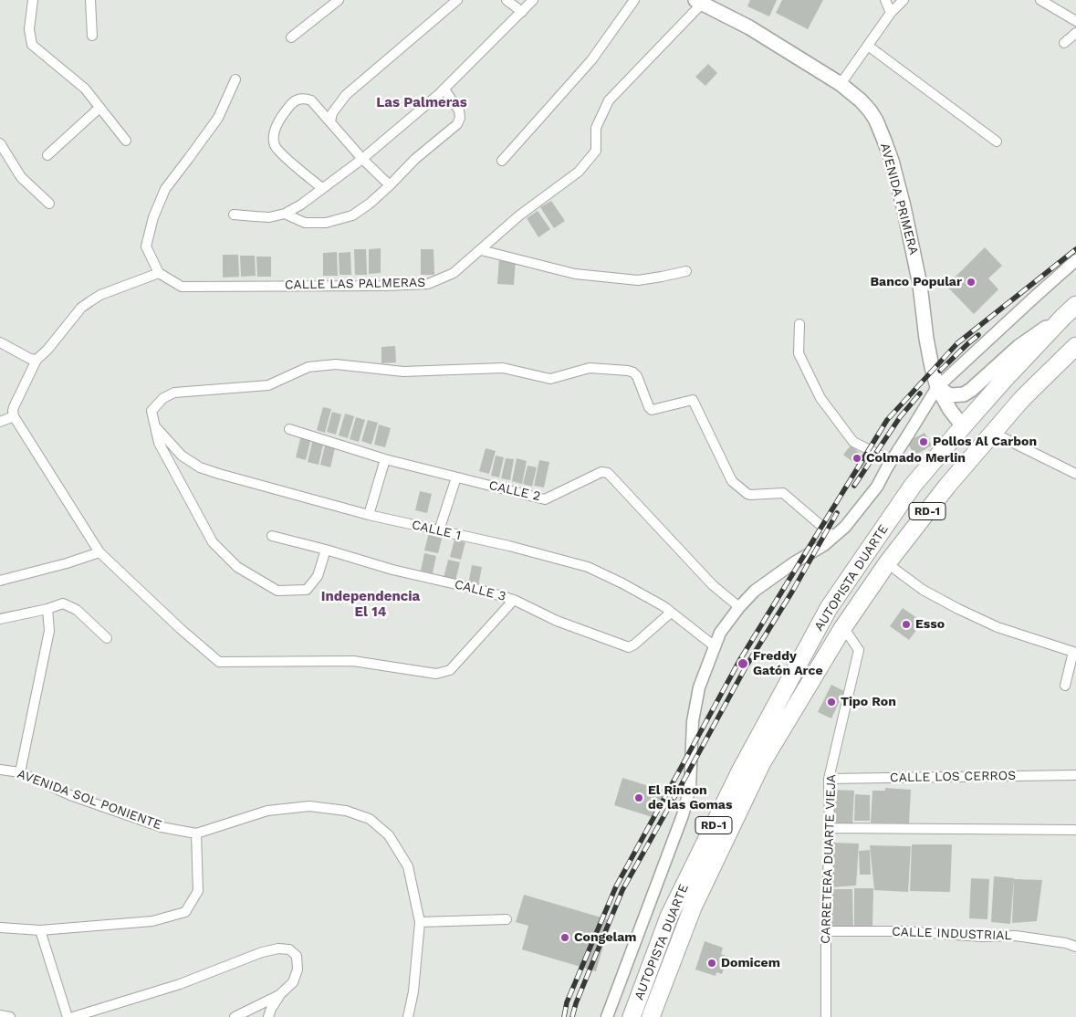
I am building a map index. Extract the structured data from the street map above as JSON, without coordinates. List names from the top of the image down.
{
  "streets": {
    "highway": ["RD-1", "AUTOPISTA DUARTE"],
    "main road": ["AVENIDA PRIMERA"],
    "street": [
      "CALLE LAS PALMERAS",
      "CALLE 2",
      "CALLE 1",
      "CALLE 3",
      "CALLE LOS CERROS",
      "AVENIDA SOL PONIENTE",
      "CARRETERA DUARTE VIEJA",
      "CALLE INDUSTRIAL"
    ]
  },
  "crossings": [
    ["AVENIDA PRIMERA", "CALLE LAS PALMERAS"],
    ["AVENIDA PRIMERA", "AUTOPISTA DUARTE"],
    ["CALLE 1", "CALLE 3"],
    ["AUTOPISTA DUARTE", "CARRETERA DUARTE VIEJA"],
    ["CALLE LOS CERROS", "CARRETERA DUARTE VIEJA"],
    ["CARRETERA DUARTE VIEJA", "CALLE INDUSTRIAL"]
  ],
  "districts": ["Las Palmeras", "Independencia El 14"],
  "places": [
    "Banco Popular",
    "Pollos Al Carbon",
    "Colmado Merlin",
    "Esso",
    "Freddy Gatón Arce",
    "Tipo Ron",
    "El Rincon de las Gomas",
    "Congelam",
    "Domicem"
  ]
}
